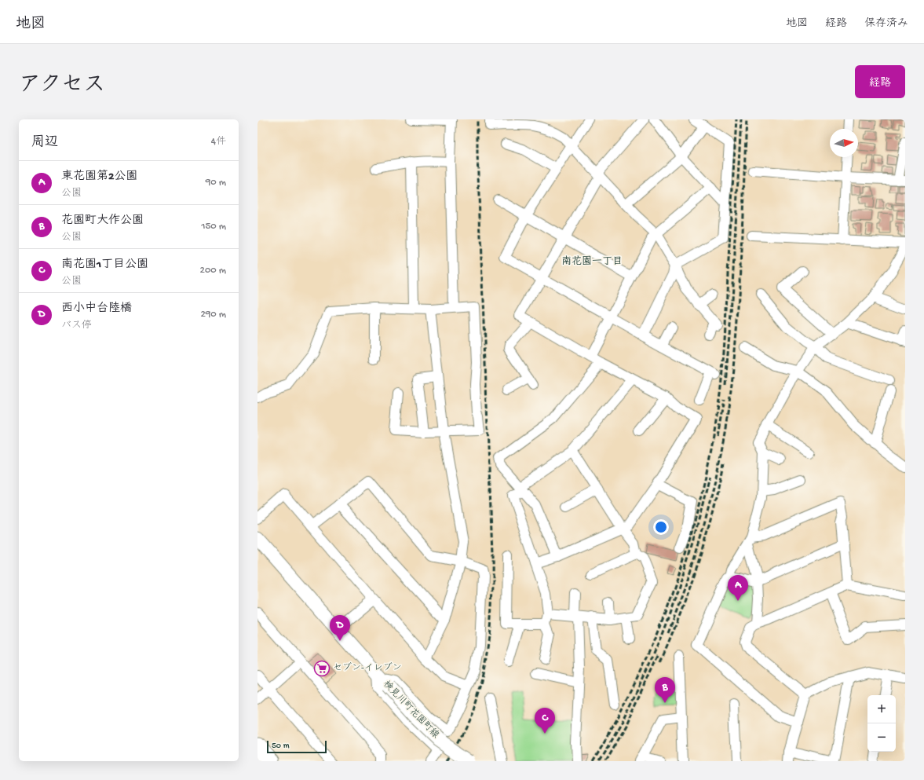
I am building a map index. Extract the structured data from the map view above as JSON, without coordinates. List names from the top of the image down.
{
  "streets": {
    "street": ["検見川町花園町線"]
  },
  "districts": ["南花園一丁目"],
  "places": {
    "supermarket": ["セブン-イレブン"]
  },
  "scale_bar": "50 m",
  "north": "right",
  "page": {
    "header": "地図",
    "nav": ["地図", "経路", "保存済み"],
    "title": "アクセス",
    "buttons": "経路",
    "heading": ["周辺", "4件"],
    "list": [
      {
        "mark": "A",
        "name": "東花園第2公園",
        "note": "公園",
        "value": "90 m"
      },
      {
        "mark": "B",
        "name": "花園町大作公園",
        "note": "公園",
        "value": "150 m"
      },
      {
        "mark": "C",
        "name": "南花園1丁目公園",
        "note": "公園",
        "value": "200 m"
      },
      {
        "mark": "D",
        "name": "西小中台陸橋",
        "note": "バス停",
        "value": "290 m"
      }
    ],
    "pins": [
      "A",
      "D",
      "B",
      "C"
    ],
    "map_buttons": ["+", "−"],
    "scale": "50 m"
  }
}
